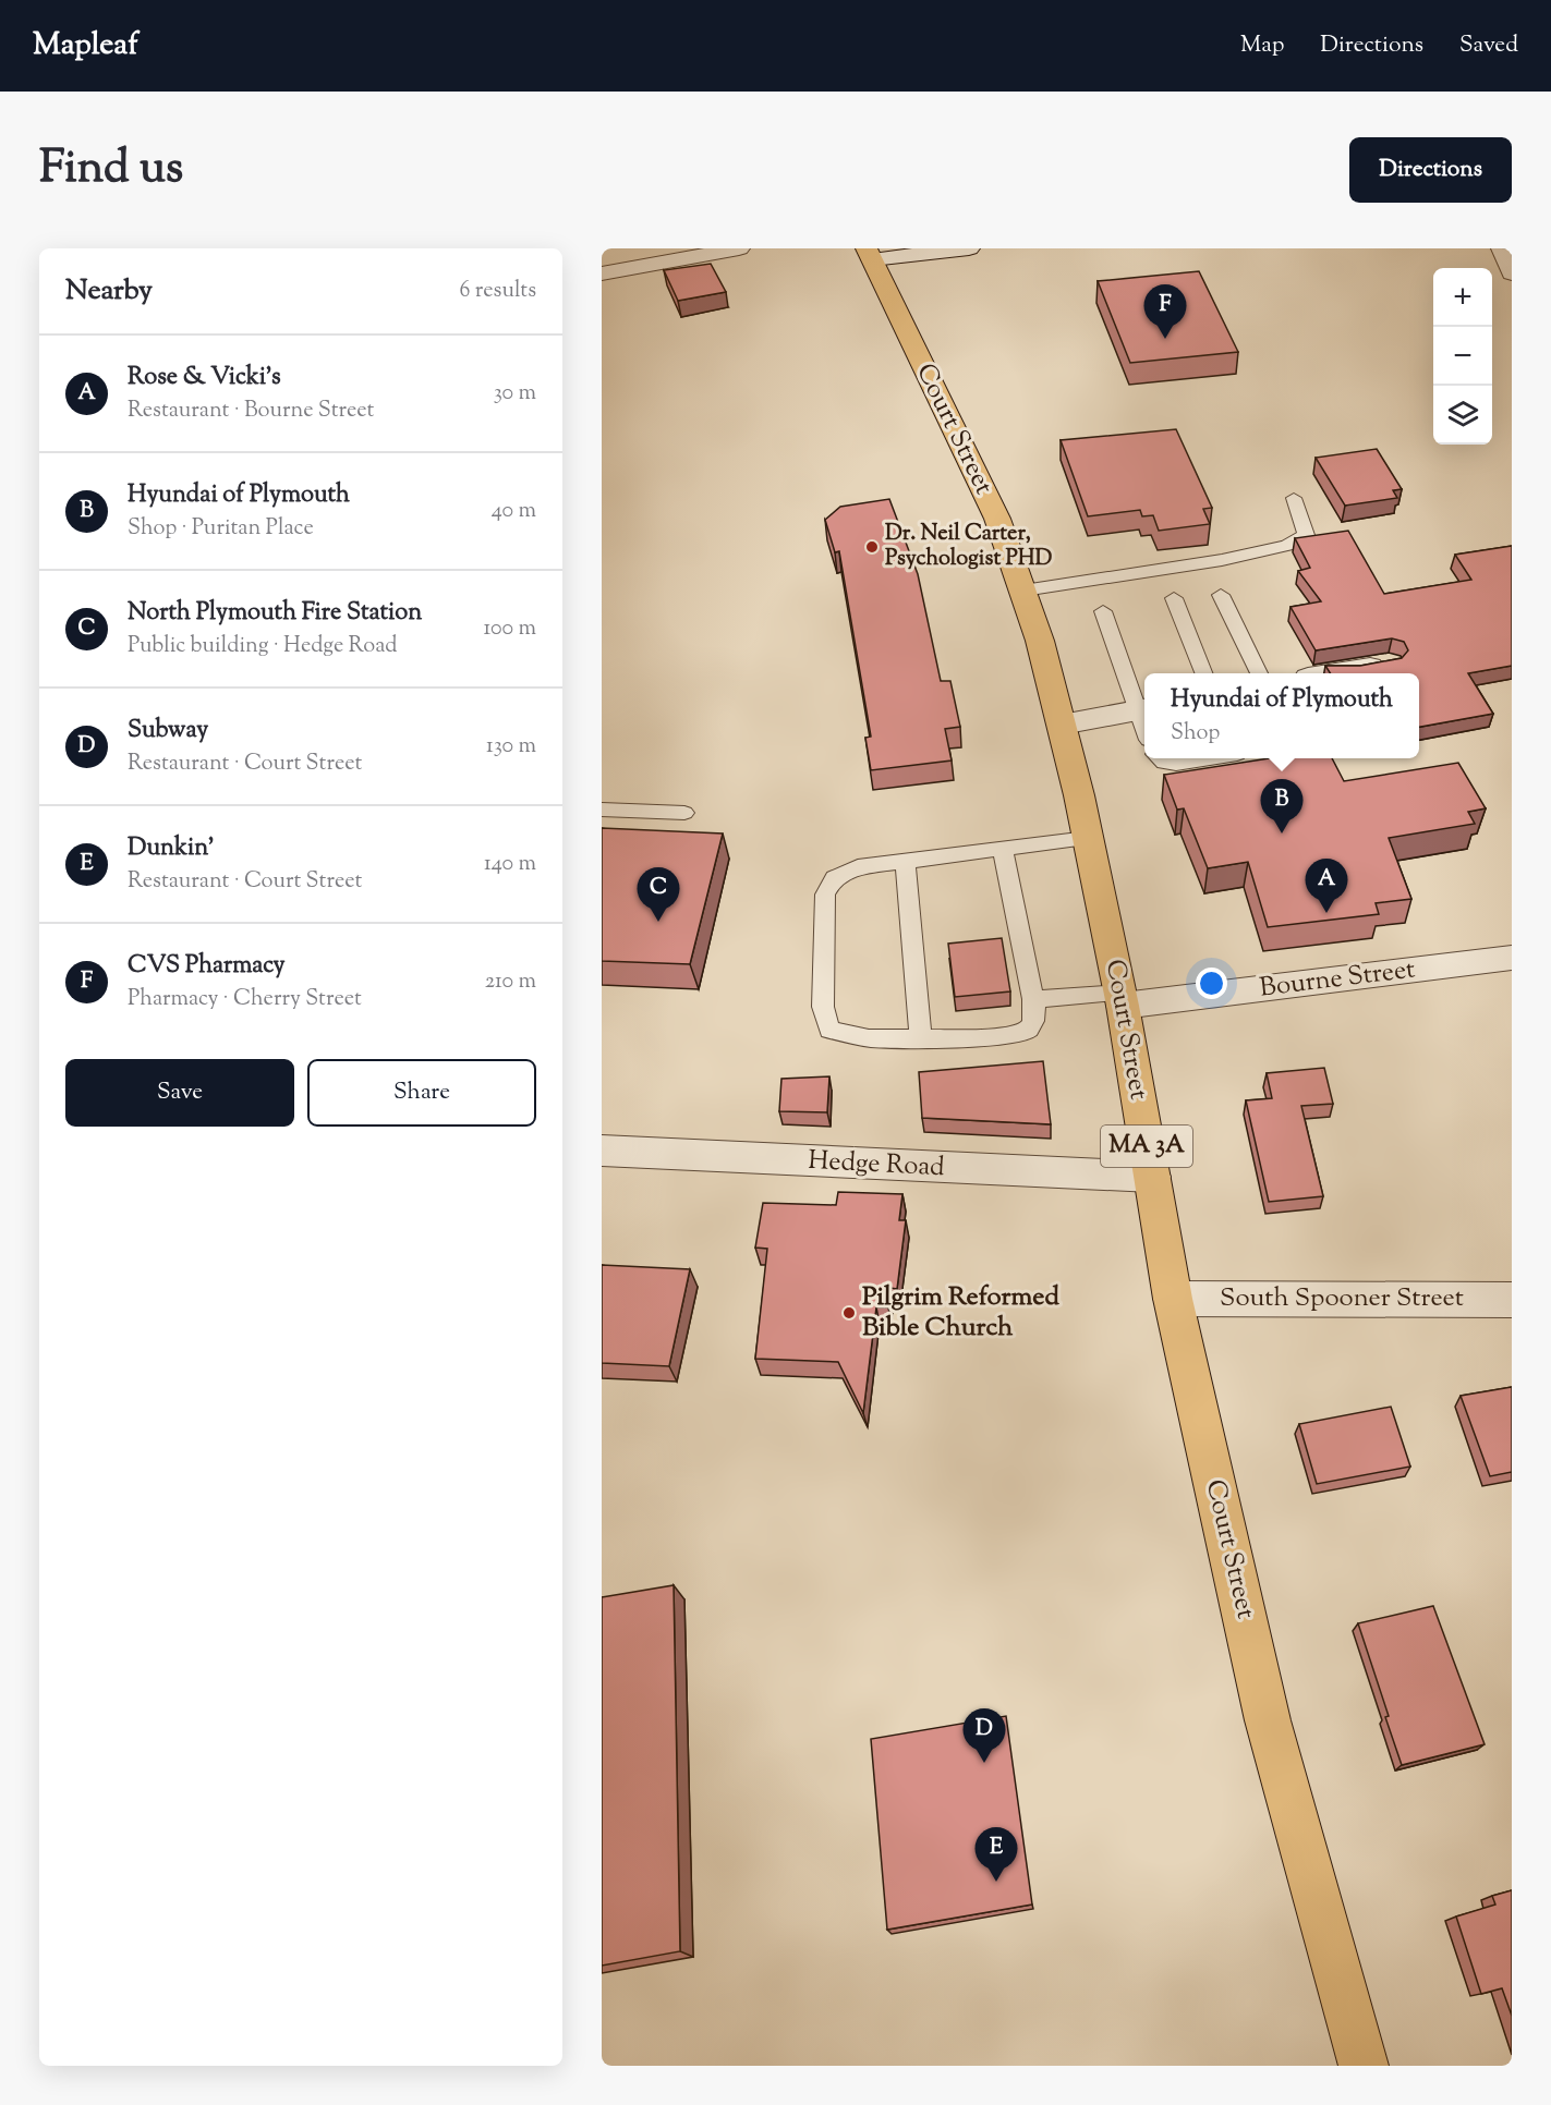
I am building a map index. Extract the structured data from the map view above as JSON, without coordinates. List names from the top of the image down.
{
  "streets": {
    "main road": ["Court Street", "MA 3A"],
    "street": ["Bourne Street", "Hedge Road", "South Spooner Street"]
  },
  "crossings": [
    ["Court Street", "Bourne Street"],
    ["Court Street", "Hedge Road"],
    ["Court Street", "South Spooner Street"]
  ],
  "places": ["Dr. Neil Carter, Psychologist PHD", "Pilgrim Reformed Bible Church"],
  "page": {
    "header": "Mapleaf",
    "nav": ["Map", "Directions", "Saved"],
    "title": "Find us",
    "buttons": [
      "Directions",
      ["Save", "Share"]
    ],
    "heading": ["Nearby", "6 results"],
    "map_buttons": ["+", "−"],
    "pins": [
      "F",
      "B",
      "A",
      "C",
      "D",
      "E"
    ],
    "list": [
      {
        "mark": "A",
        "name": "Rose & Vicki's",
        "note": "Restaurant · Bourne Street",
        "value": "30 m"
      },
      {
        "mark": "B",
        "name": "Hyundai of Plymouth",
        "note": "Shop · Puritan Place",
        "value": "40 m"
      },
      {
        "mark": "C",
        "name": "North Plymouth Fire Station",
        "note": "Public building · Hedge Road",
        "value": "100 m"
      },
      {
        "mark": "D",
        "name": "Subway",
        "note": "Restaurant · Court Street",
        "value": "130 m"
      },
      {
        "mark": "E",
        "name": "Dunkin'",
        "note": "Restaurant · Court Street",
        "value": "140 m"
      },
      {
        "mark": "F",
        "name": "CVS Pharmacy",
        "note": "Pharmacy · Cherry Street",
        "value": "210 m"
      }
    ],
    "popup": ["Hyundai of Plymouth", "Shop"]
  }
}
